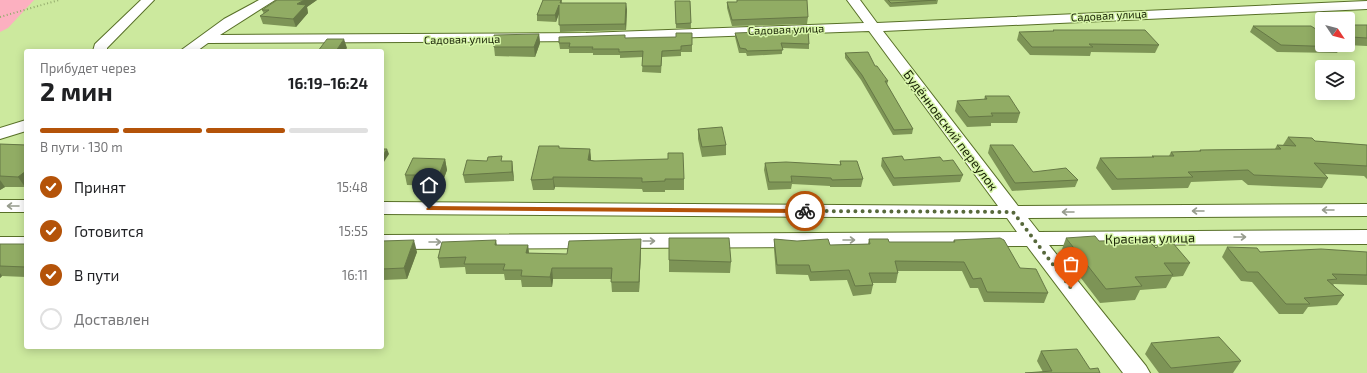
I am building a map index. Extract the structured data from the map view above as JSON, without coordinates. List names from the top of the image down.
{
  "streets": {
    "street": ["Садовая улица", "Будённовский переулок", "Красная улица"]
  },
  "crossings": [
    ["Садовая улица", "Будённовский переулок"],
    ["Будённовский переулок", "Красная улица"]
  ],
  "north": "bottom right",
  "page": {
    "heading": ["2 мин", "Прибудет через", "16:19–16:24"],
    "bar": "В пути · 130 m",
    "list": [
      ["Принят", "15:48"],
      ["Готовится", "15:55"],
      ["В пути", "16:11"],
      "Доставлен"
    ]
  }
}
